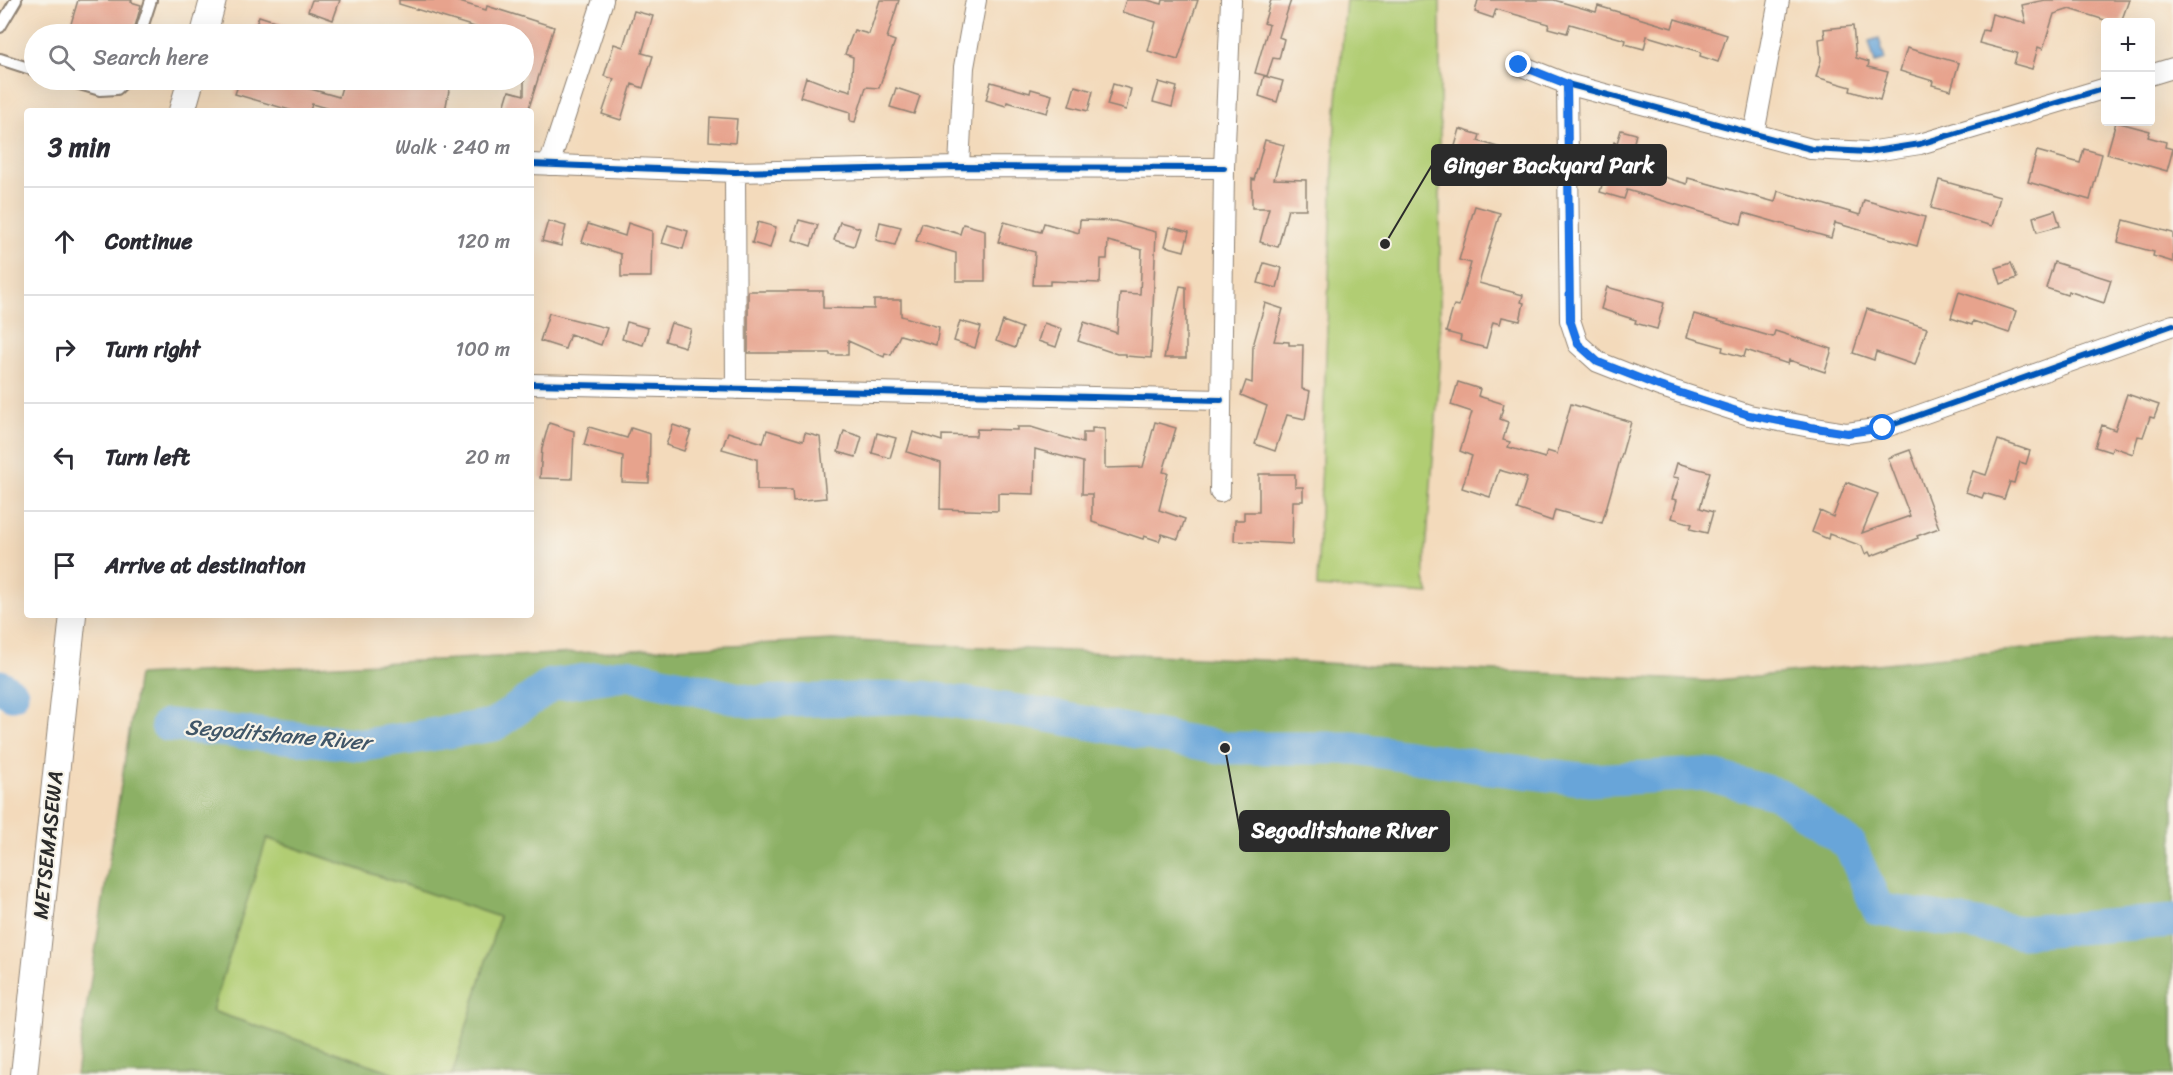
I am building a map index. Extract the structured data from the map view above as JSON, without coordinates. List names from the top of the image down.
{
  "streets": {
    "street": ["METSEMASEWA"]
  },
  "water": ["Segoditshane River"],
  "places": ["Ginger Backyard Park", "Segoditshane River"],
  "page": {
    "map_buttons": ["+", "−"],
    "search": "Search here",
    "heading": ["3 min", "Walk · 240 m"],
    "list": [
      ["Continue", "120 m"],
      ["Turn right", "100 m"],
      ["Turn left", "20 m"],
      "Arrive at destination"
    ]
  }
}
